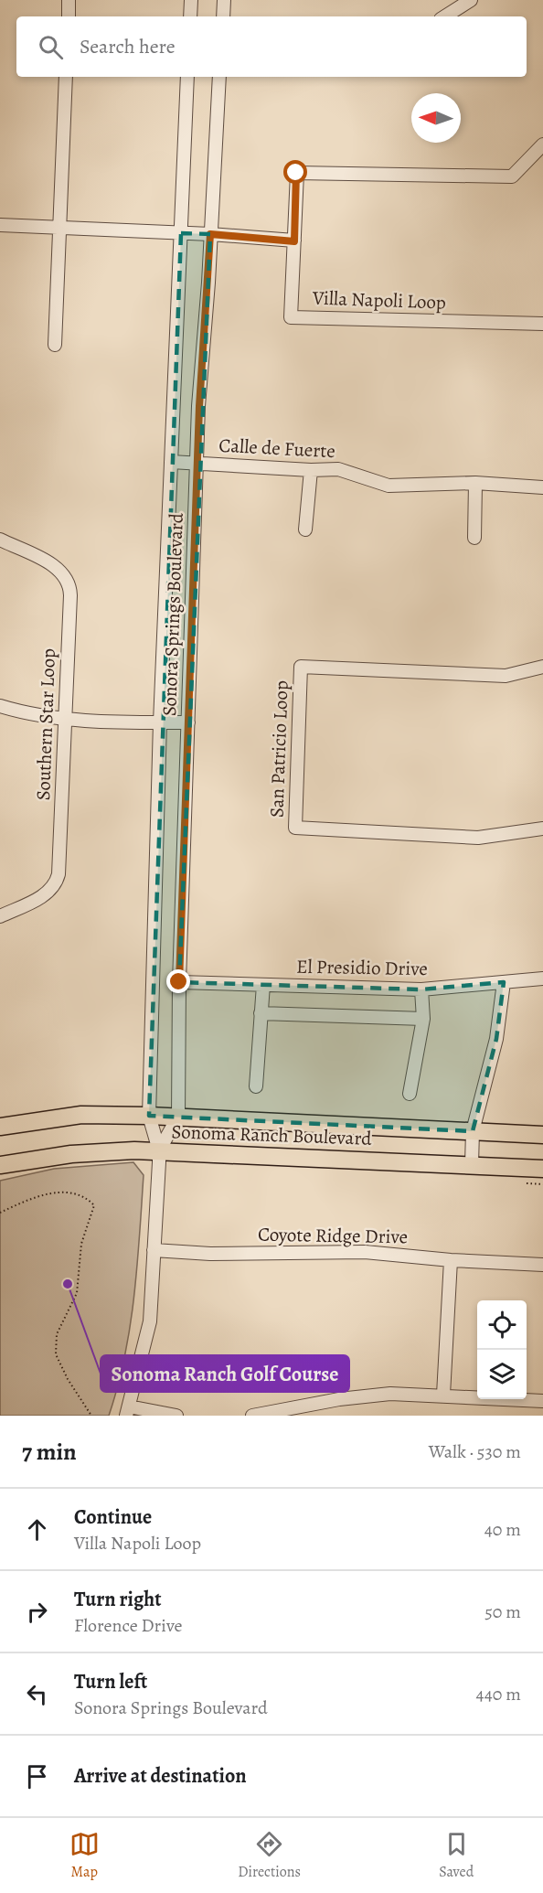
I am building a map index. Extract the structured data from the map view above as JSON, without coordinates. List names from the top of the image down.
{
  "streets": {
    "main road": ["Sonoma Ranch Boulevard"],
    "street": [
      "Villa Napoli Loop",
      "Calle de Fuerte",
      "Sonora Springs Boulevard",
      "Southern Star Loop",
      "San Patricio Loop",
      "El Presidio Drive",
      "Coyote Ridge Drive"
    ]
  },
  "crossings": [
    ["Calle de Fuerte", "Sonora Springs Boulevard"],
    ["Sonora Springs Boulevard", "El Presidio Drive"],
    ["Sonora Springs Boulevard", "Sonoma Ranch Boulevard"],
    ["Sonora Springs Boulevard", "Coyote Ridge Drive"]
  ],
  "places": ["Sonoma Ranch Golf Course"],
  "north": "left",
  "page": {
    "search": "Search here",
    "heading": ["7 min", "Walk · 530 m"],
    "list": [
      ["Continue", "Villa Napoli Loop", "40 m"],
      ["Turn right", "Florence Drive", "50 m"],
      ["Turn left", "Sonora Springs Boulevard", "440 m"],
      "Arrive at destination"
    ],
    "nav": ["Map", "Directions", "Saved"]
  }
}
